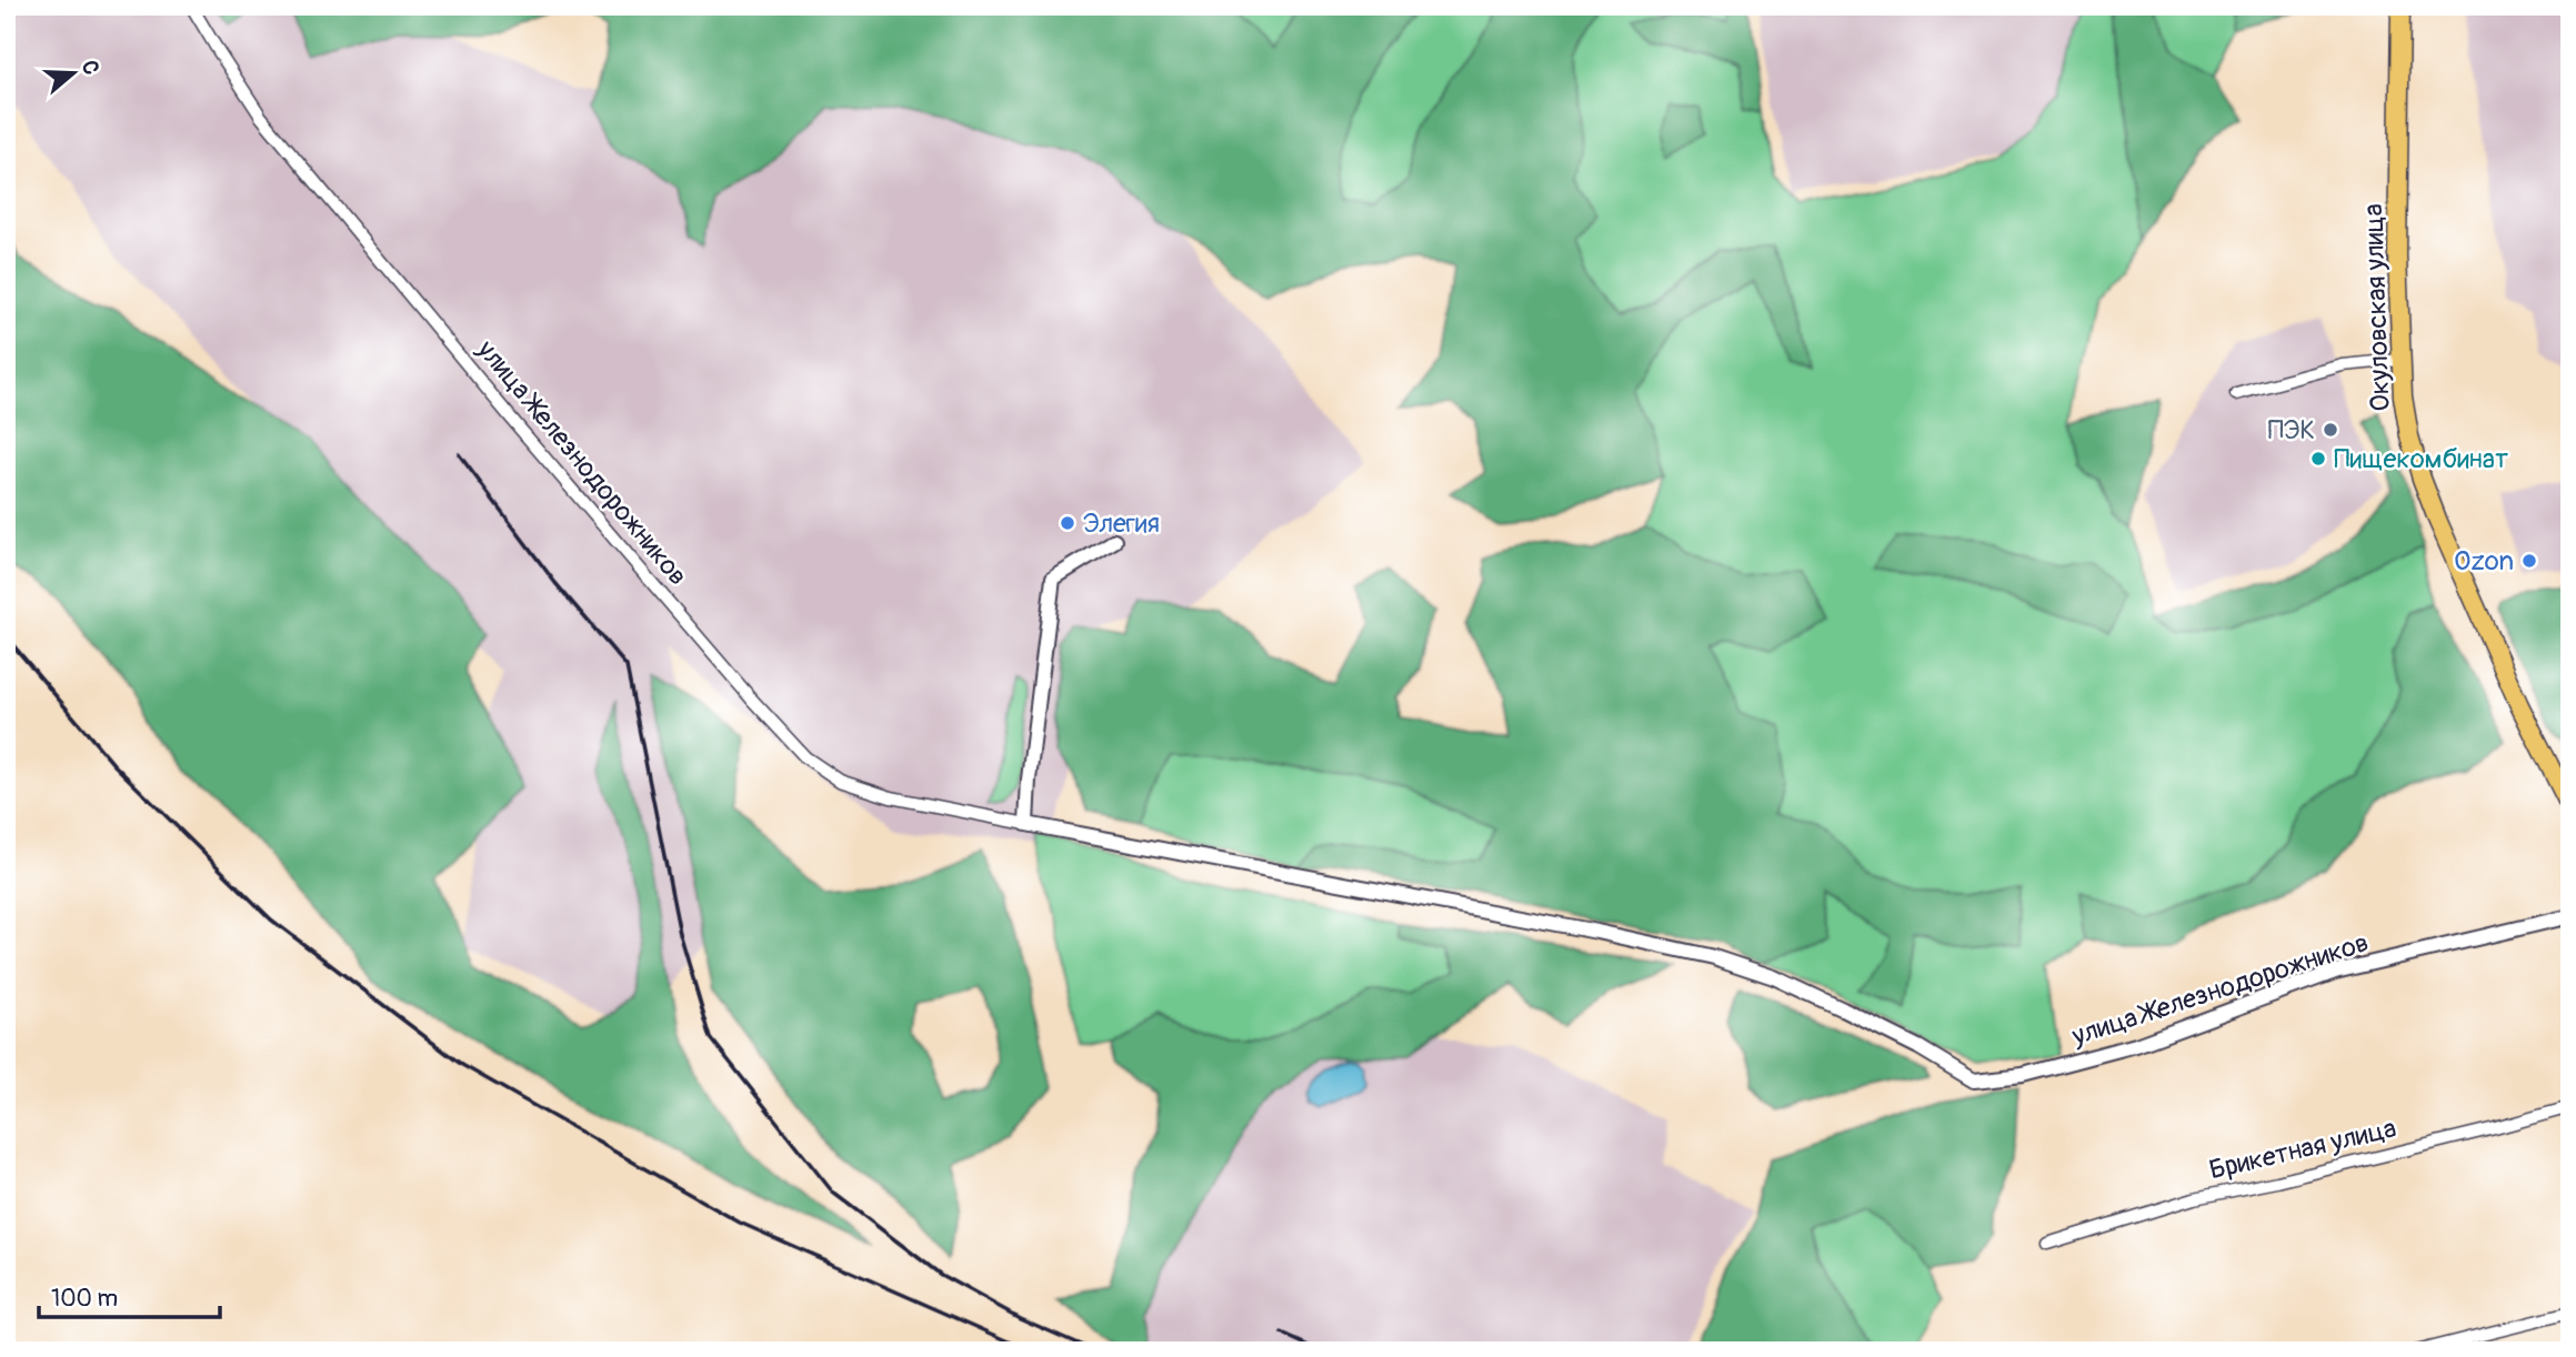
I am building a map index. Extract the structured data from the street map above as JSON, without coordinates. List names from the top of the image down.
{
  "streets": {
    "main road": ["Окуловская улица"],
    "street": ["улица Железнодорожников", "Брикетная улица"]
  },
  "places": [
    "ПЭК",
    "Пищекомбинат",
    "Элегия",
    "Ozon"
  ],
  "scale_bar": "100 m",
  "north": "right"
}
